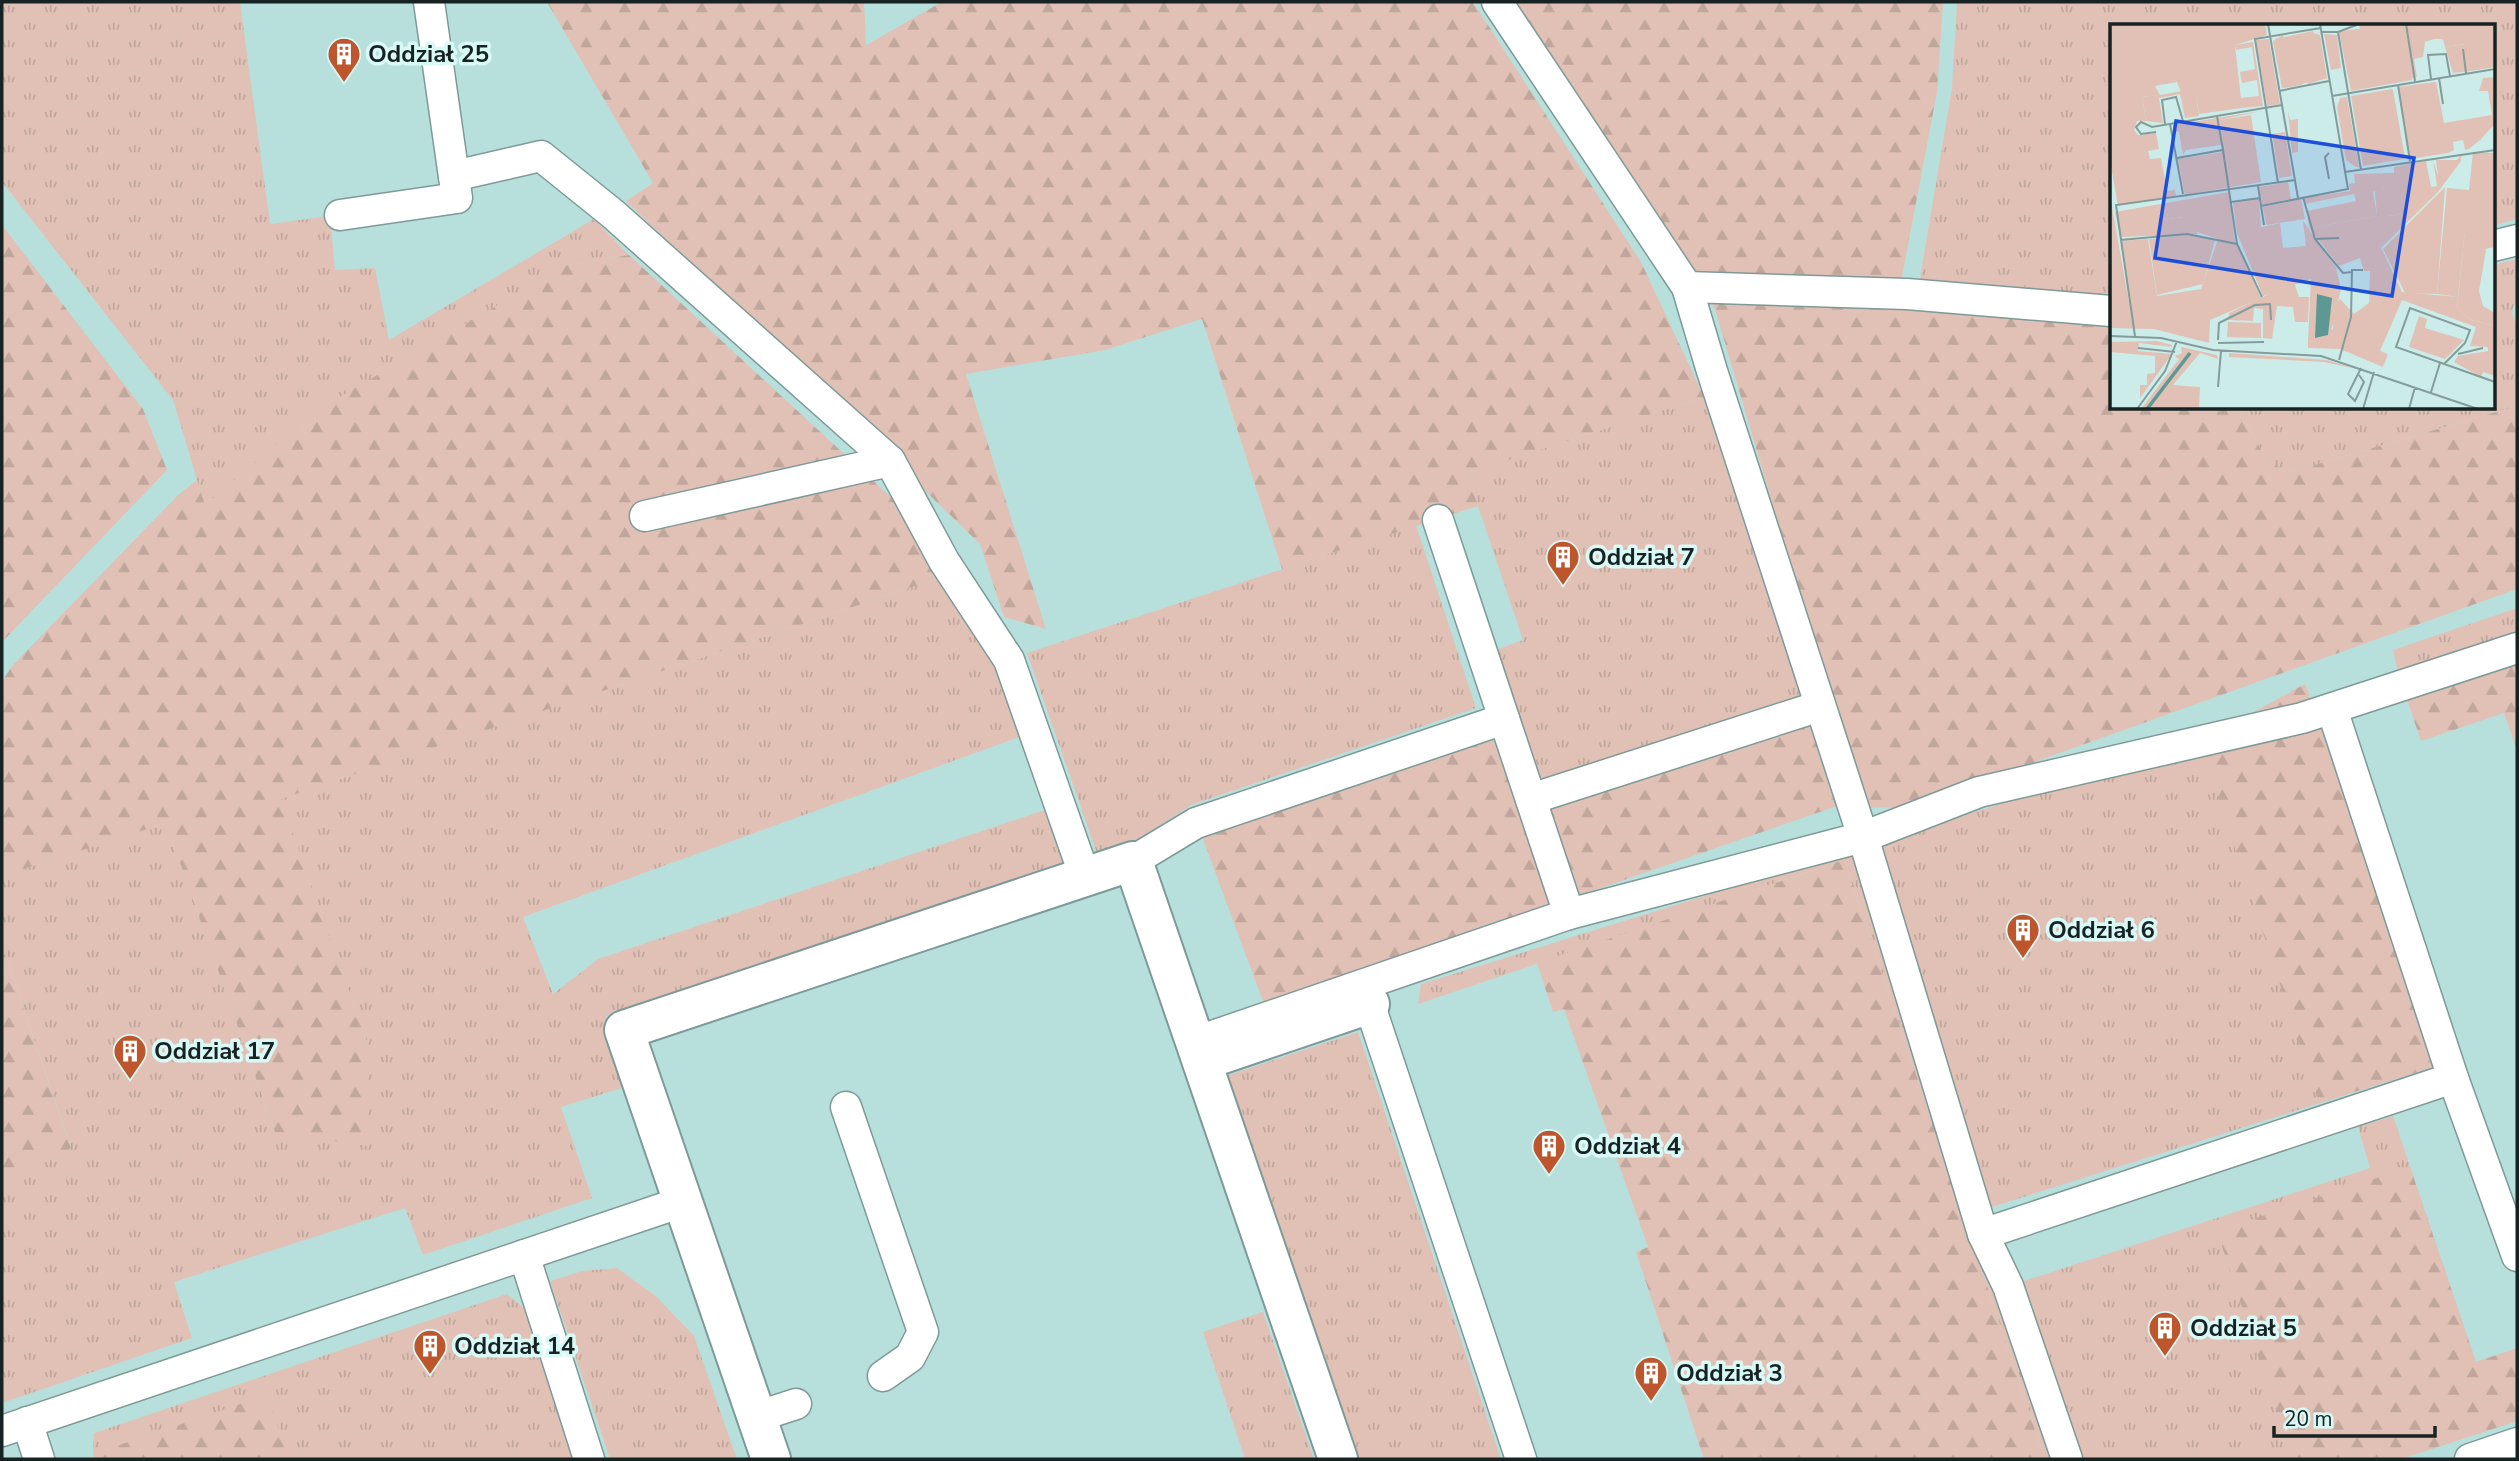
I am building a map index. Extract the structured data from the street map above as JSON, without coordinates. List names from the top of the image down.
{
  "places": {
    "building": [
      "Oddział 25",
      "Oddział 7",
      "Oddział 6",
      "Oddział 17",
      "Oddział 4",
      "Oddział 5",
      "Oddział 14",
      "Oddział 3"
    ]
  },
  "scale_bar": "20 m"
}
